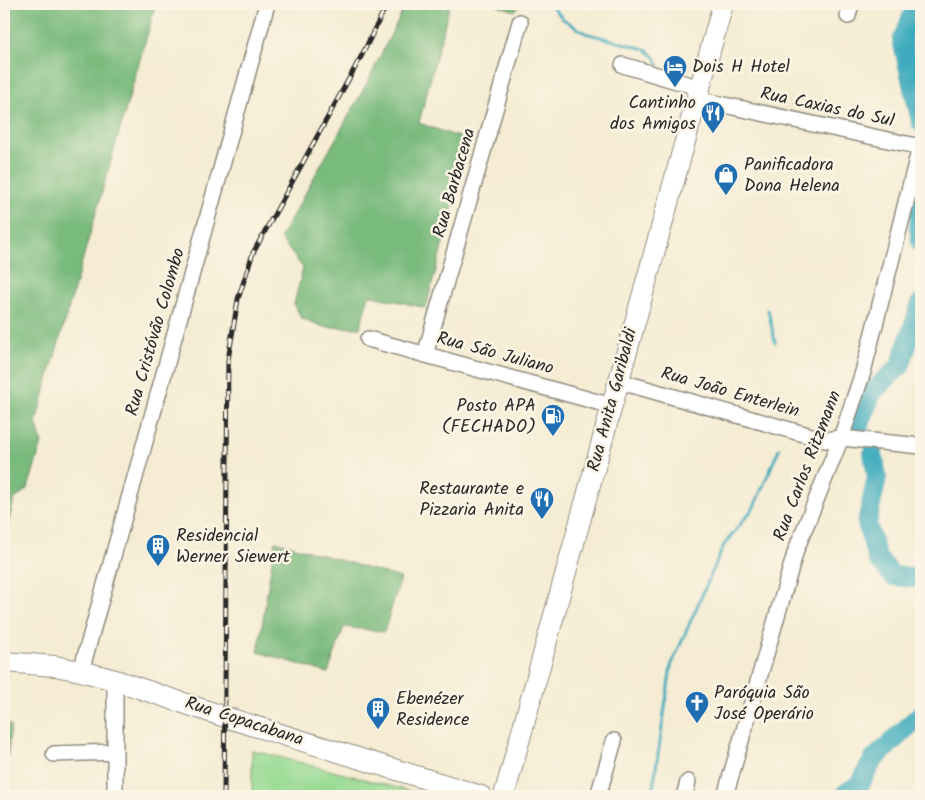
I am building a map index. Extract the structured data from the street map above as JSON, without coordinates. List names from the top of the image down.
{
  "streets": {
    "main road": ["Rua Anita Garibaldi", "Rua Copacabana"],
    "street": [
      "Rua Caxias do Sul",
      "Rua Barbacena",
      "Rua Cristóvão Colombo",
      "Rua São Juliano",
      "Rua João Enterlein",
      "Rua Carlos Ritzmann"
    ]
  },
  "crossings": [
    ["Rua Caxias do Sul", "Rua Anita Garibaldi"],
    ["Rua Caxias do Sul", "Rua Carlos Ritzmann"],
    ["Rua Barbacena", "Rua São Juliano"],
    ["Rua Cristóvão Colombo", "Rua Copacabana"],
    ["Rua São Juliano", "Rua Anita Garibaldi"],
    ["Rua João Enterlein", "Rua Anita Garibaldi"],
    ["Rua João Enterlein", "Rua Carlos Ritzmann"]
  ],
  "places": {
    "hotel": ["Dois H Hotel"],
    "restaurant": ["Cantinho dos Amigos", "Restaurante e Pizzaria Anita"],
    "shop": ["Panificadora Dona Helena"],
    "fuel station": ["Posto APA (FECHADO)"],
    "building": ["Residencial Werner Siewert", "Ebenézer Residence"],
    "church": ["Paróquia São José Operário"]
  }
}
